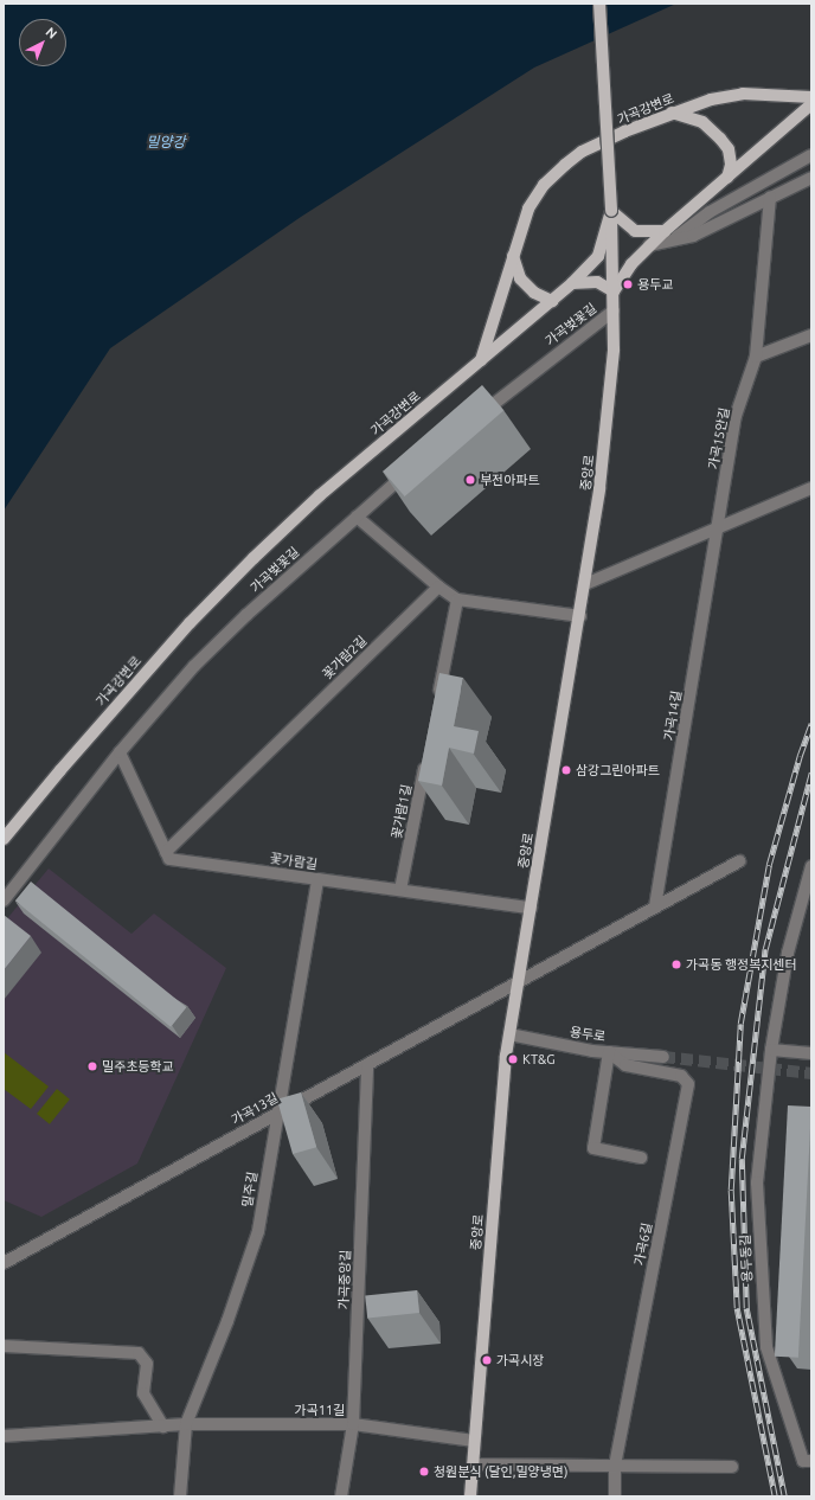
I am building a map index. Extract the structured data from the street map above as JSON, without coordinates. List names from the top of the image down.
{
  "streets": {
    "main road": ["가곡강변로", "중앙로"],
    "street": [
      "가곡벚꽃길",
      "가곡15안길",
      "꽃가람2길",
      "가곡14길",
      "꽃가람1길",
      "꽃가람길",
      "용두로",
      "가곡13길",
      "밀주길",
      "가곡6길",
      "용두동길",
      "가곡중앙길",
      "가곡11길"
    ]
  },
  "crossings": [
    ["가곡벚꽃길", "중앙로"],
    ["가곡15안길", "가곡14길"],
    ["중앙로", "꽃가람길"],
    ["중앙로", "용두로"],
    ["중앙로", "가곡13길"],
    ["중앙로", "가곡11길"],
    ["꽃가람2길", "꽃가람길"],
    ["꽃가람1길", "꽃가람길"],
    ["꽃가람길", "밀주길"],
    ["용두로", "가곡6길"],
    ["가곡13길", "밀주길"],
    ["가곡13길", "가곡중앙길"],
    ["밀주길", "가곡11길"],
    ["가곡중앙길", "가곡11길"]
  ],
  "water": ["밀양강"],
  "places": [
    "용두교",
    "부전아파트",
    "삼강그린아파트",
    "가곡동 행정복지센터",
    "KT&G",
    "밀주초등학교",
    "가곡시장",
    "청원분식 (달인,밀양냉면)"
  ],
  "north": "top right"
}
